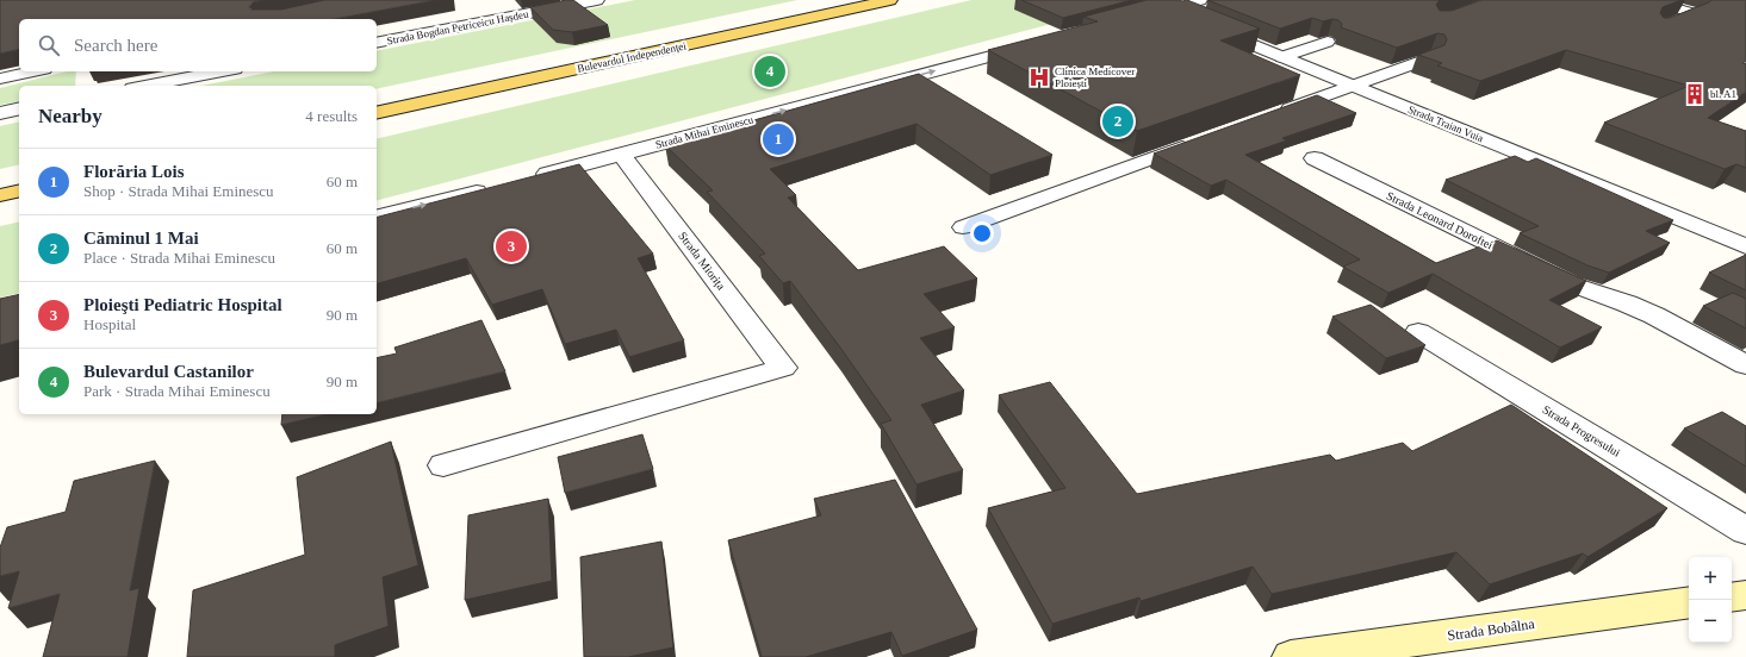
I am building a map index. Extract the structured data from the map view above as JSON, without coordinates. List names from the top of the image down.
{
  "streets": {
    "main road": ["Bulevardul Independenței", "Strada Bobâlna"],
    "street": [
      "Strada Bogdan Petriceicu Hașdeu",
      "Strada Traian Vuia",
      "Strada Mihai Eminescu",
      "Strada Leonard Doroftei",
      "Strada Miorița",
      "Strada Progresului"
    ]
  },
  "crossings": [
    ["Strada Mihai Eminescu", "Strada Miorița"]
  ],
  "one_way": ["Strada Mihai Eminescu"],
  "places": {
    "hospital": ["Clinica Medicover Ploiești"],
    "building": ["bl. A1"]
  },
  "page": {
    "search": "Search here",
    "pins": [
      "4",
      "2",
      "1",
      "3"
    ],
    "heading": ["Nearby", "4 results"],
    "list": [
      {
        "mark": "1",
        "name": "Florăria Lois",
        "note": "Shop · Strada Mihai Eminescu",
        "value": "60 m"
      },
      {
        "mark": "2",
        "name": "Căminul 1 Mai",
        "note": "Place · Strada Mihai Eminescu",
        "value": "60 m"
      },
      {
        "mark": "3",
        "name": "Ploieşti Pediatric Hospital",
        "note": "Hospital",
        "value": "90 m"
      },
      {
        "mark": "4",
        "name": "Bulevardul Castanilor",
        "note": "Park · Strada Mihai Eminescu",
        "value": "90 m"
      }
    ],
    "map_buttons": ["+", "−"]
  }
}
